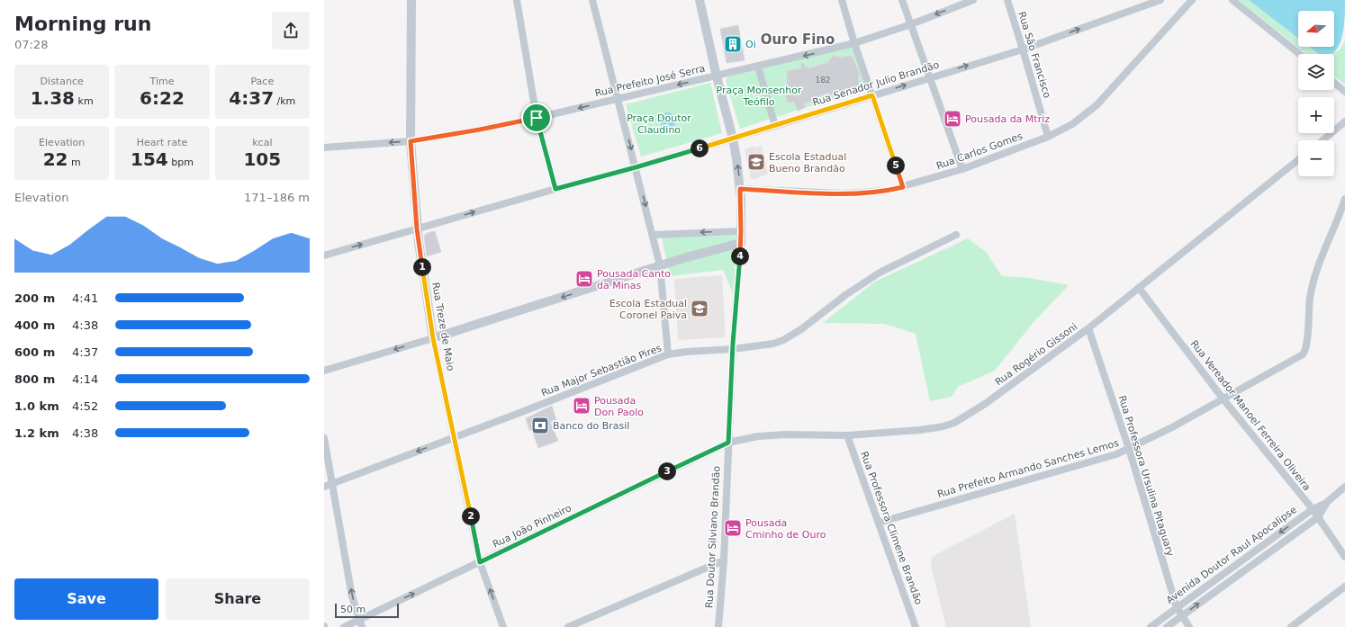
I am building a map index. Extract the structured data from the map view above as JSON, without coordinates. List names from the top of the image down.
{
  "streets": {
    "street": [
      "Rua São Francisco",
      "Rua Prefeito José Serra",
      "Rua Senador Julio Brandão",
      "Rua Carlos Gomes",
      "Rua Treze de Maio",
      "Rua Rogério Gissoni",
      "Rua Major Sebastião Pires",
      "Rua Vereador Manoel Ferreira Oliveira",
      "Rua Prefeito Armando Sanches Lemos",
      "Rua Professora Ursulina Pitaguary",
      "Rua João Pinheiro",
      "Rua Professora Climene Brandão",
      "Rua Doutor Silviano Brandão",
      "Avenida Doutor Raul Apocalipse"
    ]
  },
  "crossings": [
    ["Rua São Francisco", "Rua Senador Julio Brandão"],
    ["Rua São Francisco", "Rua Carlos Gomes"],
    ["Rua Prefeito José Serra", "Rua Treze de Maio"],
    ["Rua Prefeito José Serra", "Rua Doutor Silviano Brandão"],
    ["Rua Senador Julio Brandão", "Rua Treze de Maio"],
    ["Rua Senador Julio Brandão", "Rua Doutor Silviano Brandão"],
    ["Rua Carlos Gomes", "Rua Doutor Silviano Brandão"],
    ["Rua Treze de Maio", "Rua Major Sebastião Pires"],
    ["Rua Treze de Maio", "Rua João Pinheiro"],
    ["Rua Rogério Gissoni", "Rua Vereador Manoel Ferreira Oliveira"],
    ["Rua Rogério Gissoni", "Rua Professora Ursulina Pitaguary"],
    ["Rua Rogério Gissoni", "Rua João Pinheiro"],
    ["Rua Rogério Gissoni", "Rua Professora Climene Brandão"],
    ["Rua Rogério Gissoni", "Rua Doutor Silviano Brandão"],
    ["Rua Major Sebastião Pires", "Rua Doutor Silviano Brandão"],
    ["Rua Vereador Manoel Ferreira Oliveira", "Rua Prefeito Armando Sanches Lemos"],
    ["Rua Vereador Manoel Ferreira Oliveira", "Avenida Doutor Raul Apocalipse"],
    ["Rua Prefeito Armando Sanches Lemos", "Rua Professora Ursulina Pitaguary"],
    ["Rua Prefeito Armando Sanches Lemos", "Rua Professora Climene Brandão"],
    ["Rua Professora Ursulina Pitaguary", "Avenida Doutor Raul Apocalipse"],
    ["Rua João Pinheiro", "Rua Doutor Silviano Brandão"]
  ],
  "one_way": ["Rua Prefeito José Serra", "Rua Senador Julio Brandão"],
  "districts": ["Ouro Fino"],
  "parks": ["Praça Monsenhor Teófilo", "Praça Doutor Claudino"],
  "places": {
    "building": ["Oi"],
    "hotel": [
      "Pousada da Mtriz",
      "Pousada Canto da Minas",
      "Pousada Don Paolo",
      "Pousada Cminho de Ouro"
    ],
    "school or university": ["Escola Estadual Bueno Brandão", "Escola Estadual Coronel Paiva"],
    "bank": ["Banco do Brasil"]
  },
  "house_numbers": ["182"],
  "scale_bar": "50 m",
  "north": "left",
  "page": {
    "heading": ["Morning run", "07:28"],
    "map_buttons": ["+", "−"],
    "stats": [
      ["Distance", "1.38 km"],
      ["Time", "6:22"],
      ["Pace", "4:37 /km"],
      ["Elevation", "22 m"],
      ["Heart rate", "154 bpm"],
      ["kcal", "105"]
    ],
    "pins": [
      "6",
      "5",
      "4",
      "1",
      "3",
      "2"
    ],
    "chart": ["Elevation", "171–186 m"],
    "list": [
      {
        "name": "200 m",
        "note": "4:41"
      },
      {
        "name": "400 m",
        "note": "4:38"
      },
      {
        "name": "600 m",
        "note": "4:37"
      },
      {
        "name": "800 m",
        "note": "4:14"
      },
      {
        "name": "1.0 km",
        "note": "4:52"
      },
      {
        "name": "1.2 km",
        "note": "4:38"
      }
    ],
    "buttons": ["Save", "Share"],
    "scale": "50 m"
  }
}
